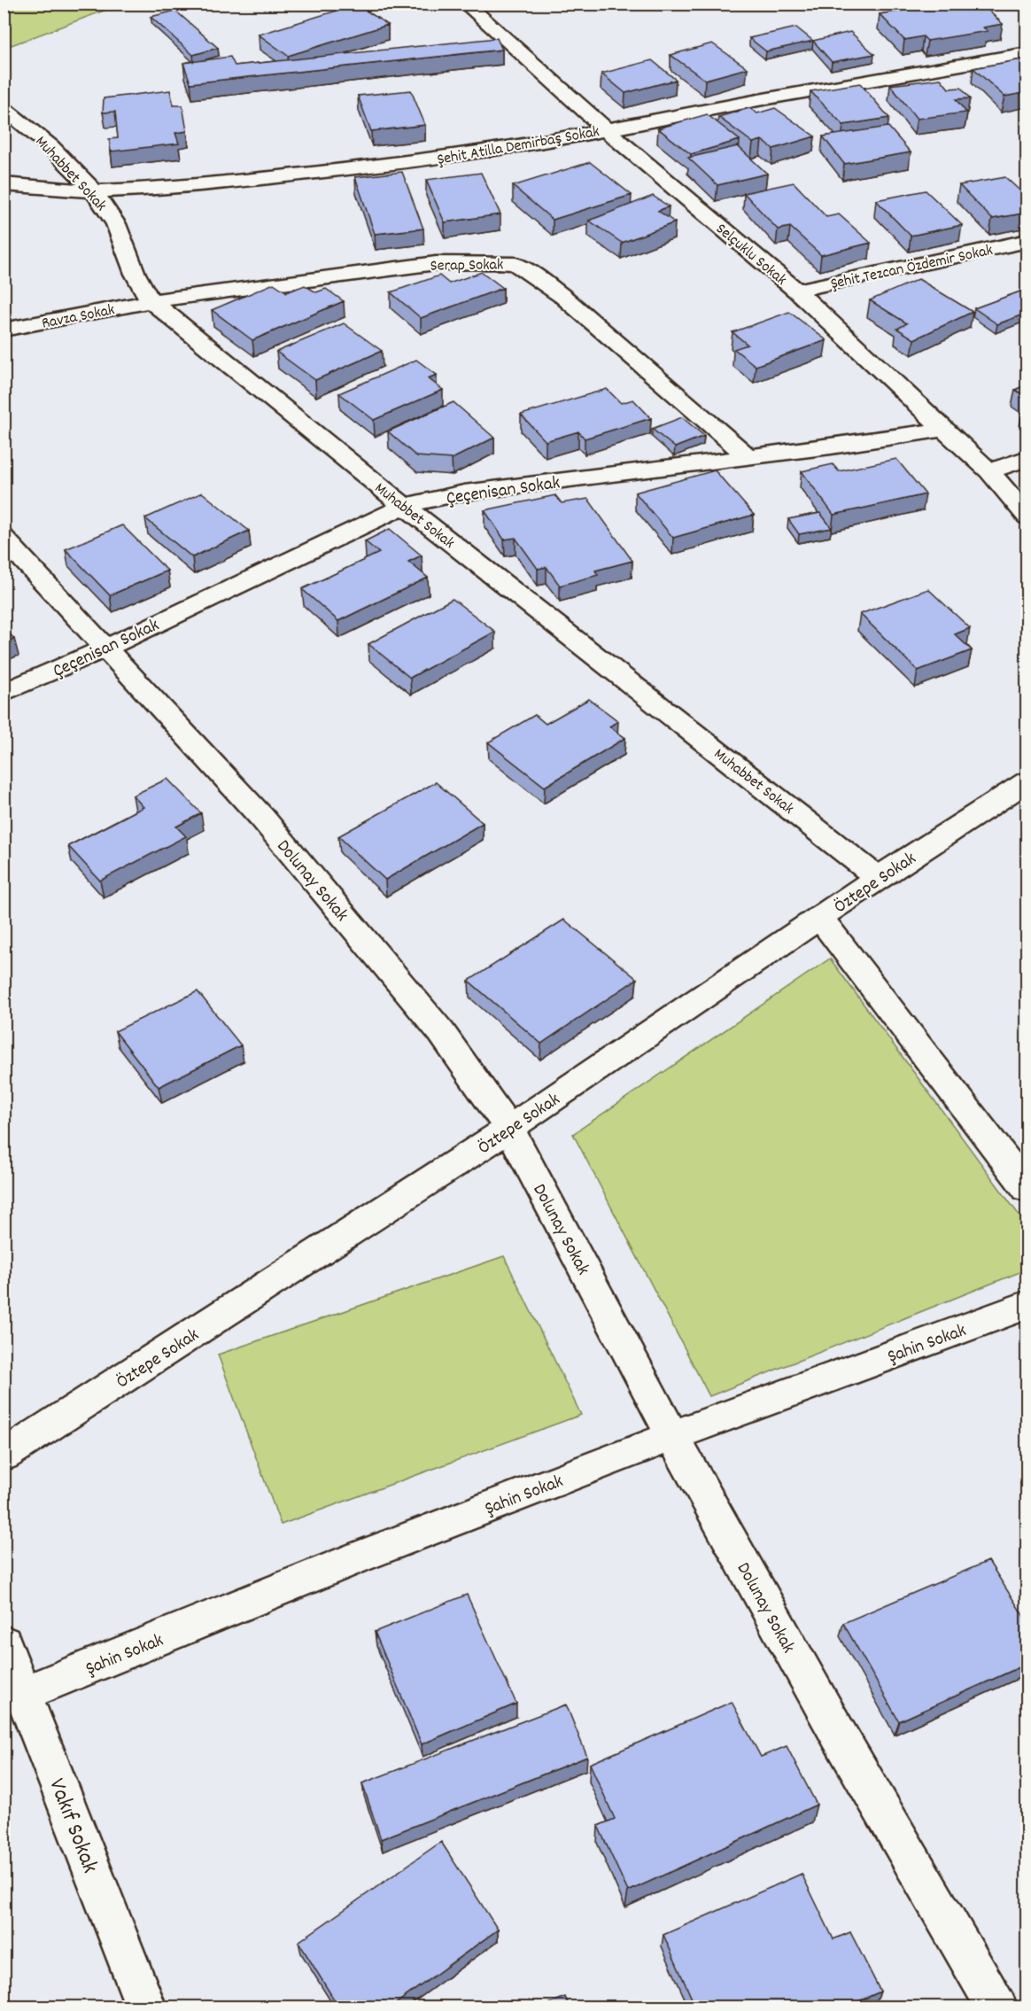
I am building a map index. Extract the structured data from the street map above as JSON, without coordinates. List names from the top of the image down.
{
  "streets": {
    "street": [
      "Şehit Atilla Demirbaş Sokak",
      "Muhabbet Sokak",
      "Selçuklu Sokak",
      "Serap Sokak",
      "Şehit Tezcan Özdemir Sokak",
      "Ravza Sokak",
      "Çeçenisan Sokak",
      "Dolunay Sokak",
      "Öztepe Sokak",
      "Şahin Sokak",
      "Vakıf Sokak"
    ]
  },
  "crossings": [
    ["Şehit Atilla Demirbaş Sokak", "Muhabbet Sokak"],
    ["Şehit Atilla Demirbaş Sokak", "Selçuklu Sokak"],
    ["Muhabbet Sokak", "Serap Sokak"],
    ["Muhabbet Sokak", "Ravza Sokak"],
    ["Muhabbet Sokak", "Çeçenisan Sokak"],
    ["Muhabbet Sokak", "Öztepe Sokak"],
    ["Selçuklu Sokak", "Şehit Tezcan Özdemir Sokak"],
    ["Selçuklu Sokak", "Çeçenisan Sokak"],
    ["Serap Sokak", "Ravza Sokak"],
    ["Serap Sokak", "Çeçenisan Sokak"],
    ["Çeçenisan Sokak", "Dolunay Sokak"],
    ["Dolunay Sokak", "Öztepe Sokak"],
    ["Dolunay Sokak", "Şahin Sokak"],
    ["Şahin Sokak", "Vakıf Sokak"]
  ]
}
